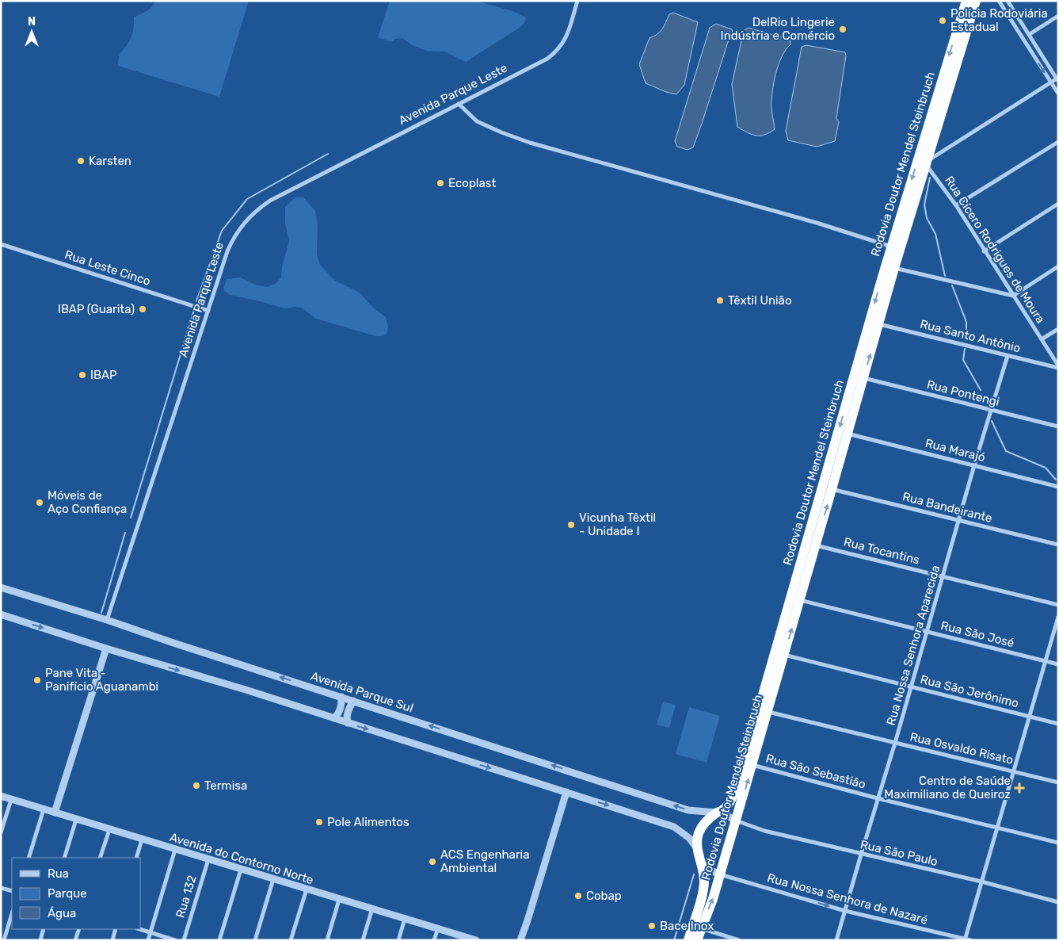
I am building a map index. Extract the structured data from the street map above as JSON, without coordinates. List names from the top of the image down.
{
  "streets": {
    "highway": ["Rodovia Doutor Mendel Steinbruch"],
    "street": [
      "Avenida Parque Leste",
      "Rua Cícero Rodrigues de Moura",
      "Rua Leste Cinco",
      "Rua Santo Antônio",
      "Rua Pontengi",
      "Rua Marajó",
      "Rua Bandeirante",
      "Rua Tocantins",
      "Rua São José",
      "Rua Nossa Senhora Aparecida",
      "Rua São Jerônimo",
      "Avenida Parque Sul",
      "Rua Osvaldo Risato",
      "Rua São Sebastião",
      "Rua São Paulo",
      "Avenida do Contorno Norte",
      "Rua 132",
      "Rua Nossa Senhora de Nazaré"
    ]
  },
  "crossings": [
    ["Avenida Parque Leste", "Rua Leste Cinco"],
    ["Avenida Parque Leste", "Avenida Parque Sul"],
    ["Rodovia Doutor Mendel Steinbruch", "Rua Cícero Rodrigues de Moura"],
    ["Rodovia Doutor Mendel Steinbruch", "Rua Santo Antônio"],
    ["Rodovia Doutor Mendel Steinbruch", "Rua Pontengi"],
    ["Rodovia Doutor Mendel Steinbruch", "Rua Marajó"],
    ["Rodovia Doutor Mendel Steinbruch", "Rua Bandeirante"],
    ["Rodovia Doutor Mendel Steinbruch", "Rua Tocantins"],
    ["Rodovia Doutor Mendel Steinbruch", "Rua São José"],
    ["Rodovia Doutor Mendel Steinbruch", "Rua São Jerônimo"],
    ["Rodovia Doutor Mendel Steinbruch", "Avenida Parque Sul"],
    ["Rodovia Doutor Mendel Steinbruch", "Rua Osvaldo Risato"],
    ["Rodovia Doutor Mendel Steinbruch", "Rua São Sebastião"],
    ["Rodovia Doutor Mendel Steinbruch", "Rua São Paulo"],
    ["Rodovia Doutor Mendel Steinbruch", "Rua Nossa Senhora de Nazaré"],
    ["Rua Cícero Rodrigues de Moura", "Rua Santo Antônio"],
    ["Rua Santo Antônio", "Rua Nossa Senhora Aparecida"],
    ["Rua Pontengi", "Rua Nossa Senhora Aparecida"],
    ["Rua Marajó", "Rua Nossa Senhora Aparecida"],
    ["Rua Bandeirante", "Rua Nossa Senhora Aparecida"],
    ["Rua Tocantins", "Rua Nossa Senhora Aparecida"],
    ["Rua São José", "Rua Nossa Senhora Aparecida"],
    ["Rua Nossa Senhora Aparecida", "Rua São Jerônimo"],
    ["Rua Nossa Senhora Aparecida", "Rua Osvaldo Risato"],
    ["Rua Nossa Senhora Aparecida", "Rua São Sebastião"],
    ["Rua Nossa Senhora Aparecida", "Rua São Paulo"],
    ["Rua Nossa Senhora Aparecida", "Rua Nossa Senhora de Nazaré"],
    ["Avenida Parque Sul", "Rua São Paulo"],
    ["Avenida do Contorno Norte", "Rua 132"]
  ],
  "one_way": ["Rua Nossa Senhora de Nazaré"],
  "places": {
    "other": [
      "Polícia Rodoviária Estadual",
      "DelRio Lingerie Indústria e Comércio",
      "Karsten",
      "Ecoplast",
      "Têxtil União",
      "IBAP (Guarita)",
      "IBAP",
      "Móveis de Aço Confiança",
      "Vicunha Têxtil - Unidade I",
      "Pane Vita - Panifício Aguanambi",
      "Termisa",
      "Pole Alimentos",
      "ACS Engenharia Ambiental",
      "Cobap",
      "Bace Inox"
    ],
    "health": ["Centro de Saúde Maximiliano de Queiroz"]
  },
  "legend": ["Rua", "Parque", "Água"],
  "north": "top"
}
